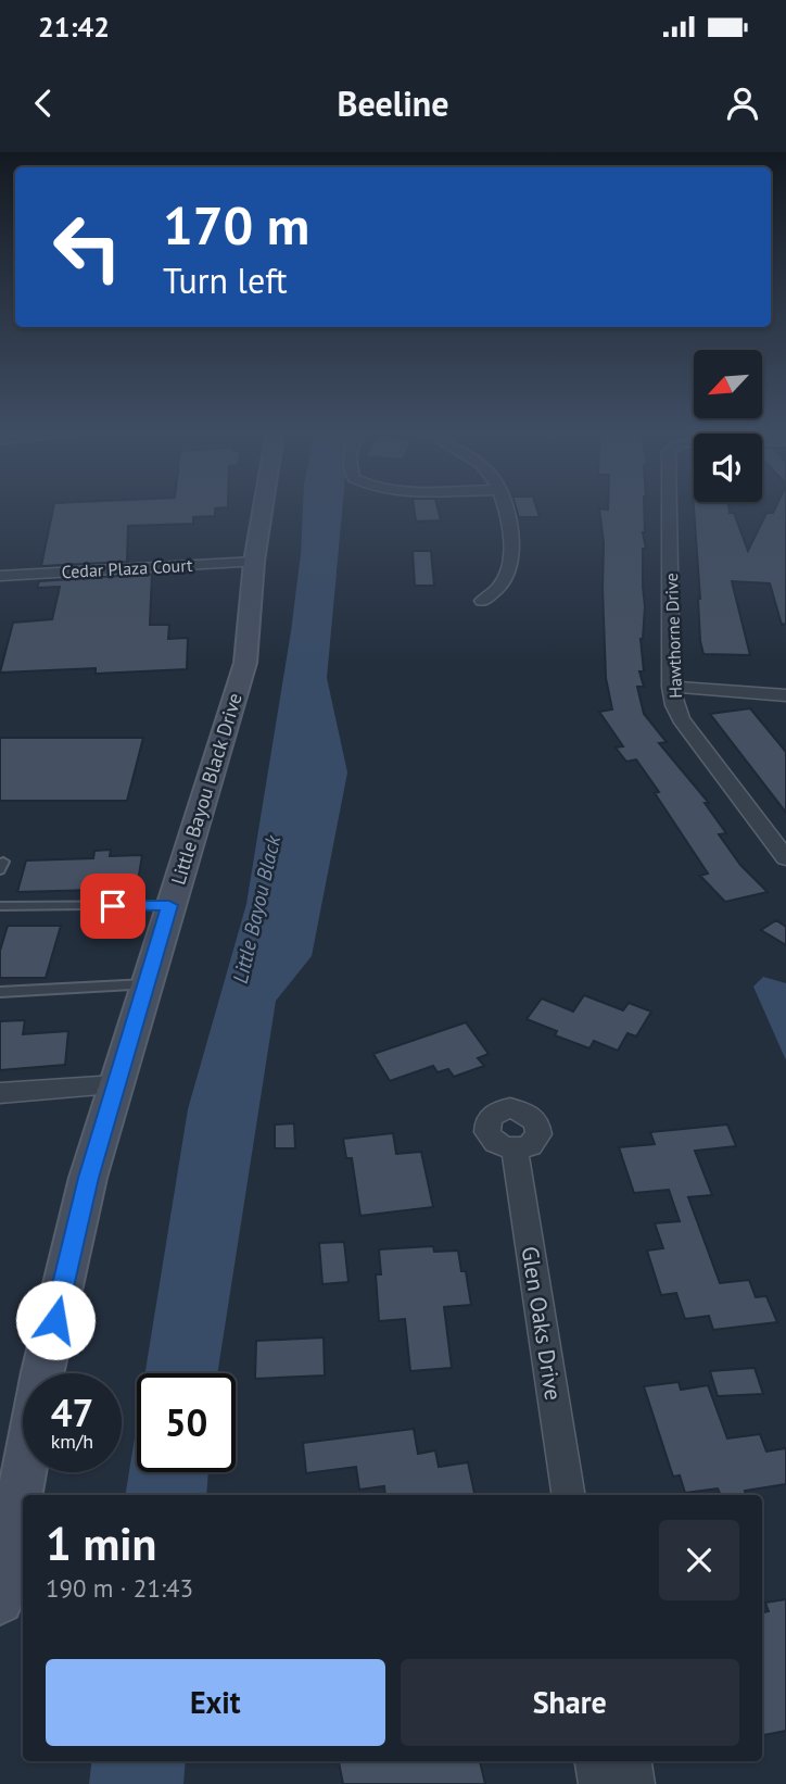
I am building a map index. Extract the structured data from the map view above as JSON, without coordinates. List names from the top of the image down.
{
  "streets": {
    "main road": ["Little Bayou Black Drive"],
    "street": ["Cedar Plaza Court", "Hawthorne Drive", "Glen Oaks Drive"]
  },
  "crossings": [
    ["Cedar Plaza Court", "Little Bayou Black Drive"]
  ],
  "water": ["Little Bayou Black"],
  "north": "bottom left",
  "page": {
    "status": "21:42",
    "header": "Beeline",
    "turn": ["170 m", "Turn left"],
    "speed": "47 km/h",
    "limit": "50",
    "heading": ["1 min", "190 m · 21:43"],
    "buttons": ["Exit", "Share"]
  }
}
